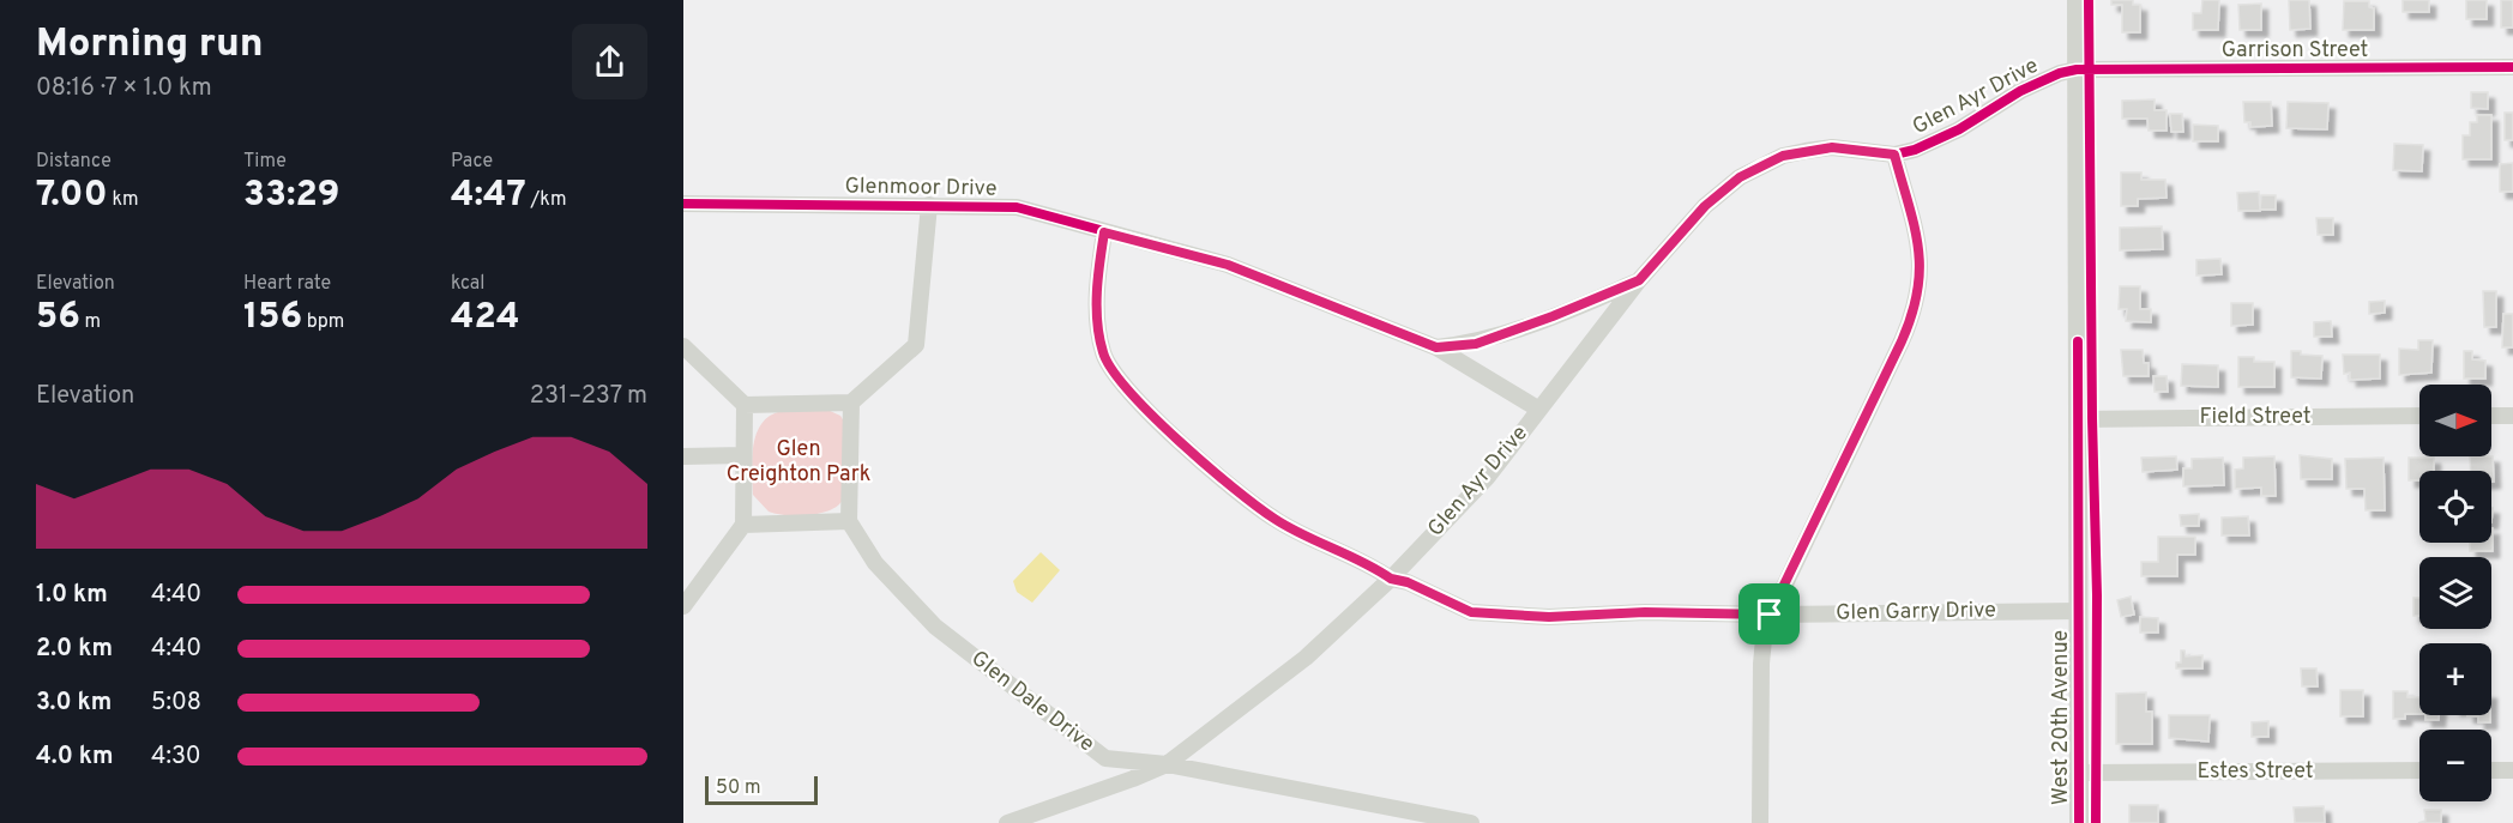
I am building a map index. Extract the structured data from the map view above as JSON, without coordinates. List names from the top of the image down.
{
  "streets": {
    "street": [
      "Garrison Street",
      "Glen Ayr Drive",
      "Glenmoor Drive",
      "Field Street",
      "Glen Garry Drive",
      "Glen Dale Drive",
      "West 20th Avenue",
      "Estes Street"
    ]
  },
  "crossings": [
    ["Garrison Street", "Glen Ayr Drive"],
    ["Garrison Street", "West 20th Avenue"],
    ["Glen Ayr Drive", "Glenmoor Drive"],
    ["Glen Ayr Drive", "Glen Garry Drive"],
    ["Glen Ayr Drive", "Glen Dale Drive"],
    ["Glen Ayr Drive", "West 20th Avenue"],
    ["Glenmoor Drive", "Glen Garry Drive"],
    ["Field Street", "West 20th Avenue"],
    ["Glen Garry Drive", "West 20th Avenue"],
    ["West 20th Avenue", "Estes Street"]
  ],
  "parks": ["Glen Creighton Park"],
  "scale_bar": "50 m",
  "north": "right",
  "page": {
    "heading": ["Morning run", "08:16 · 7 × 1.0 km"],
    "stats": [
      ["Distance", "7.00 km"],
      ["Time", "33:29"],
      ["Pace", "4:47 /km"],
      ["Elevation", "56 m"],
      ["Heart rate", "156 bpm"],
      ["kcal", "424"]
    ],
    "chart": ["Elevation", "231–237 m"],
    "map_buttons": ["+", "−"],
    "list": [
      {
        "name": "1.0 km",
        "note": "4:40"
      },
      {
        "name": "2.0 km",
        "note": "4:40"
      },
      {
        "name": "3.0 km",
        "note": "5:08"
      },
      {
        "name": "4.0 km",
        "note": "4:30"
      }
    ],
    "scale": "50 m"
  }
}
